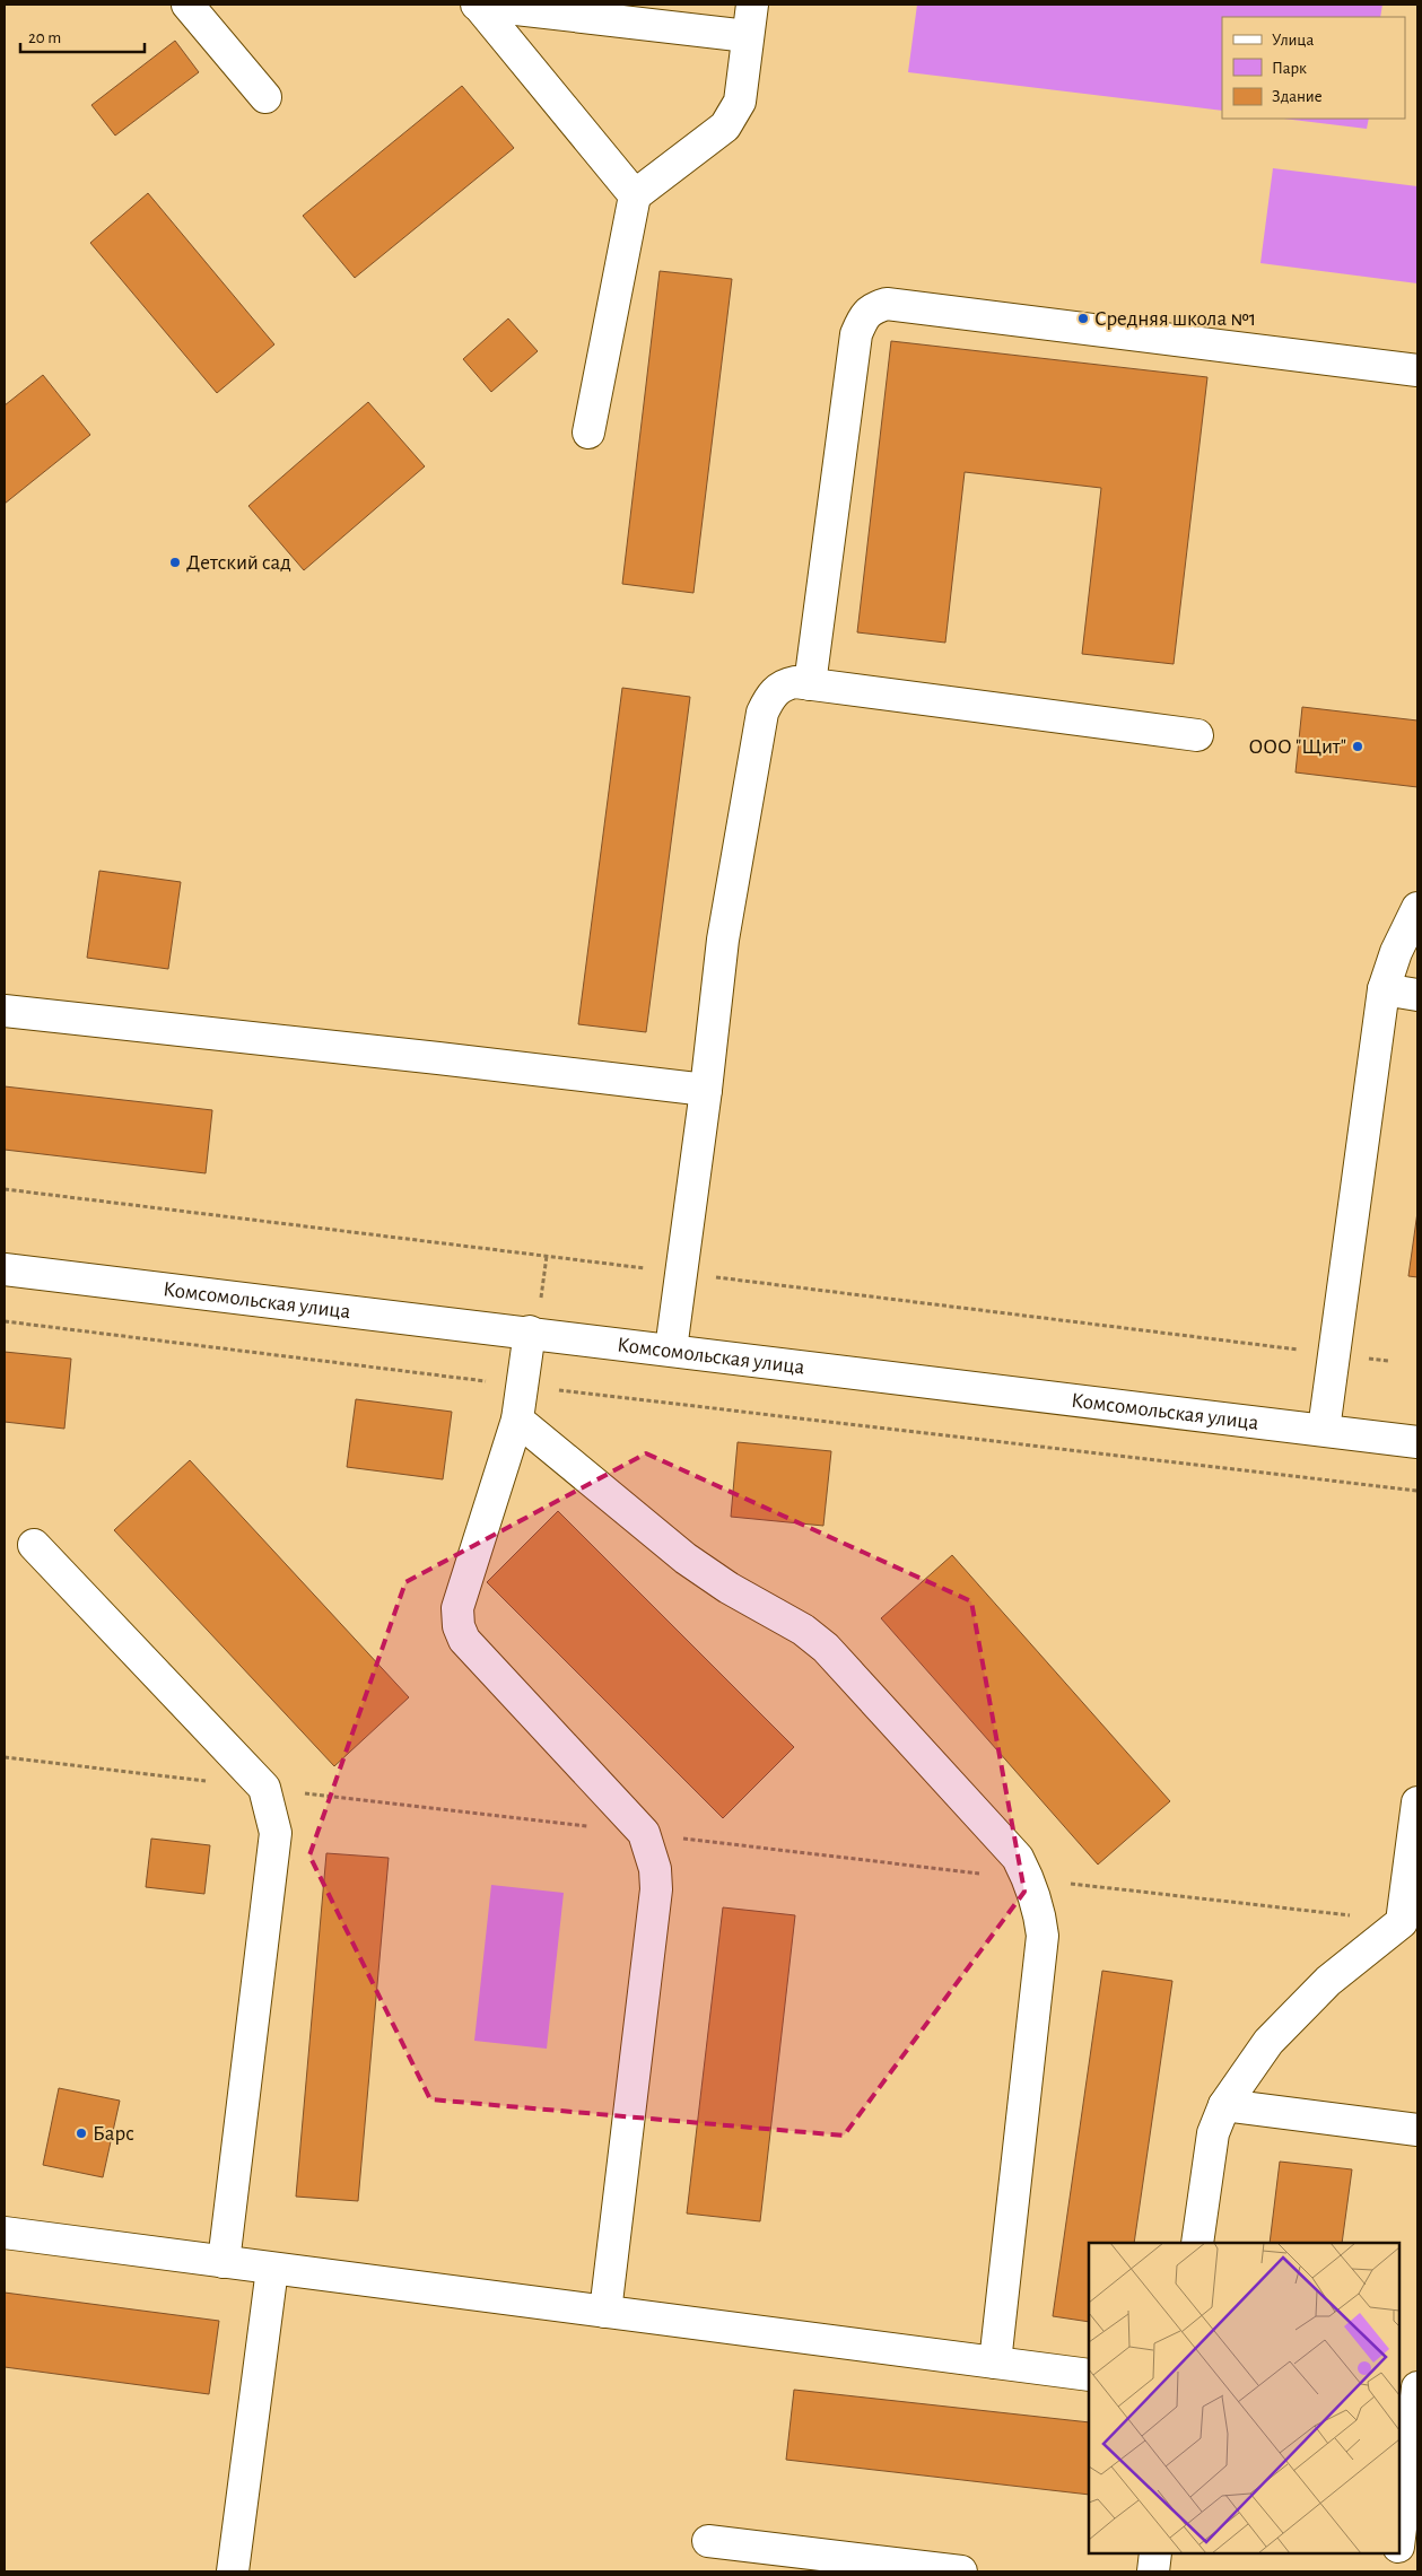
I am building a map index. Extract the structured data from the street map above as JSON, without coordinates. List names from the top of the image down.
{
  "streets": {
    "street": ["Комсомольская улица"]
  },
  "places": [
    "Средняя школа №1",
    "Детский сад",
    "ООО \"Щит\"",
    "Барс"
  ],
  "legend": ["Улица", "Парк", "Здание"],
  "scale_bar": "20 m"
}
